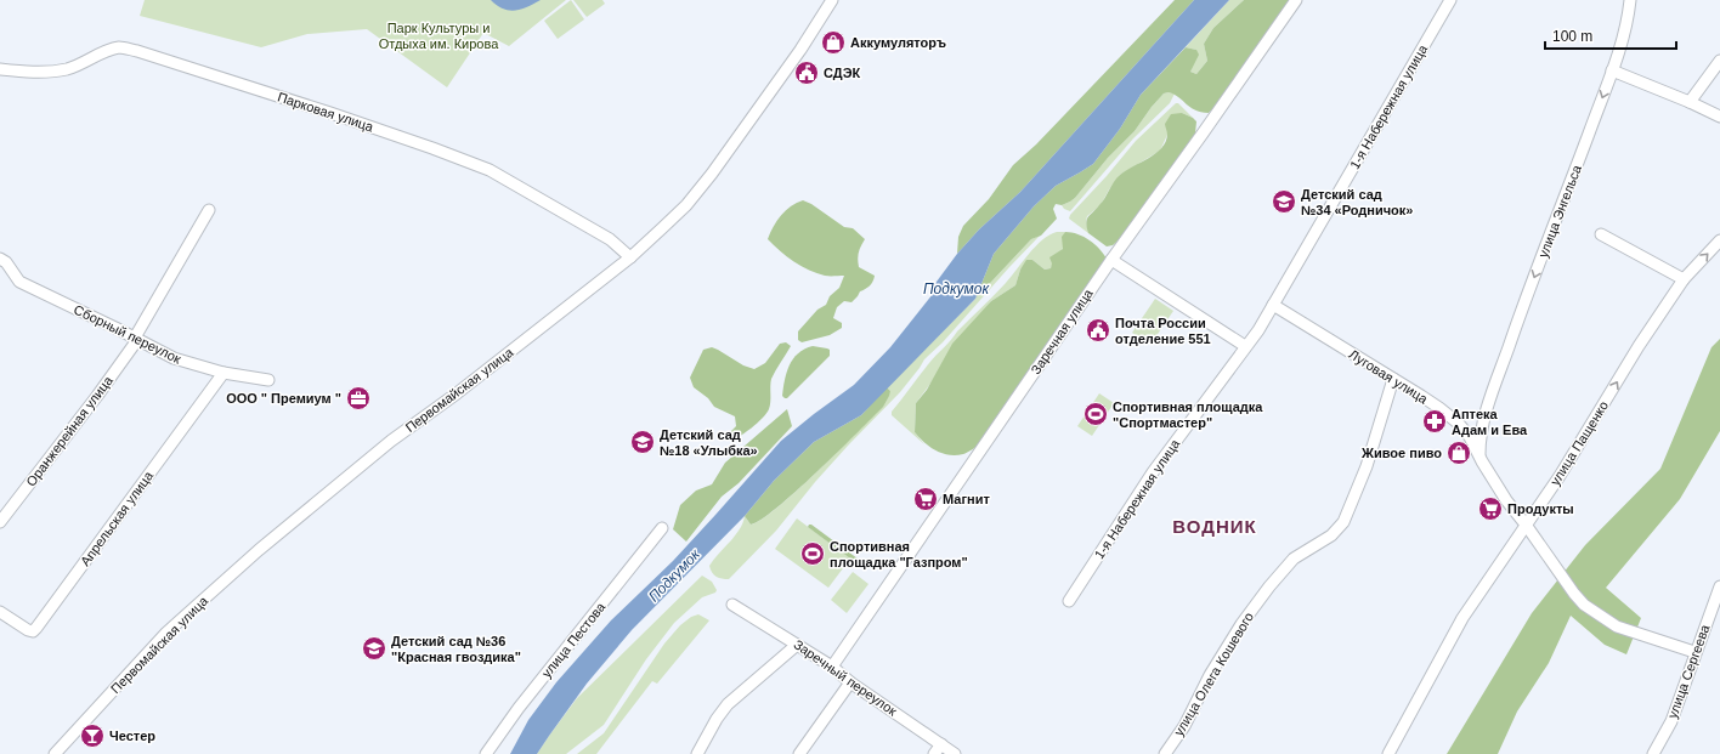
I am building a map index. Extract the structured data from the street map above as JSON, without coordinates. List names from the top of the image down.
{
  "streets": {
    "street": [
      "1-я Набережная улица",
      "Парковая улица",
      "улица Энгельса",
      "Заречная улица",
      "Сборный переулок",
      "Луговая улица",
      "Первомайская улица",
      "Оранжерейная улица",
      "улица Пащенко",
      "Апрельская улица",
      "улица Пестова",
      "улица Сергеева",
      "улица Олега Кошевого",
      "Заречный переулок"
    ]
  },
  "crossings": [
    ["1-я Набережная улица", "Луговая улица"],
    ["Парковая улица", "Первомайская улица"],
    ["улица Энгельса", "Луговая улица"],
    ["Заречная улица", "Заречный переулок"],
    ["Сборный переулок", "Оранжерейная улица"],
    ["Сборный переулок", "Апрельская улица"],
    ["Луговая улица", "улица Пащенко"],
    ["Луговая улица", "улица Сергеева"],
    ["Луговая улица", "улица Олега Кошевого"]
  ],
  "one_way": ["улица Энгельса", "улица Пащенко"],
  "districts": ["ВОДНИК"],
  "water": ["Подкумок"],
  "parks": ["Парк Культуры и Отдыха им. Кирова"],
  "places": {
    "shop": ["Аккумуляторъ", "Живое пиво"],
    "public building": ["СДЭК", "Почта России отделение 551"],
    "school or university": ["Детский сад №34 «Родничок»", "Детский сад №18 «Улыбка»", "Детский сад №36 \"Красная гвоздика\""],
    "office": ["ООО \" Премиум \""],
    "sports": ["Спортивная площадка \"Спортмастер\"", "Спортивная площадка \"Газпром\""],
    "pharmacy": ["Аптека Адам и Ева"],
    "supermarket": ["Магнит", "Продукты"],
    "bar": ["Честер"]
  },
  "scale_bar": "100 m"
}
